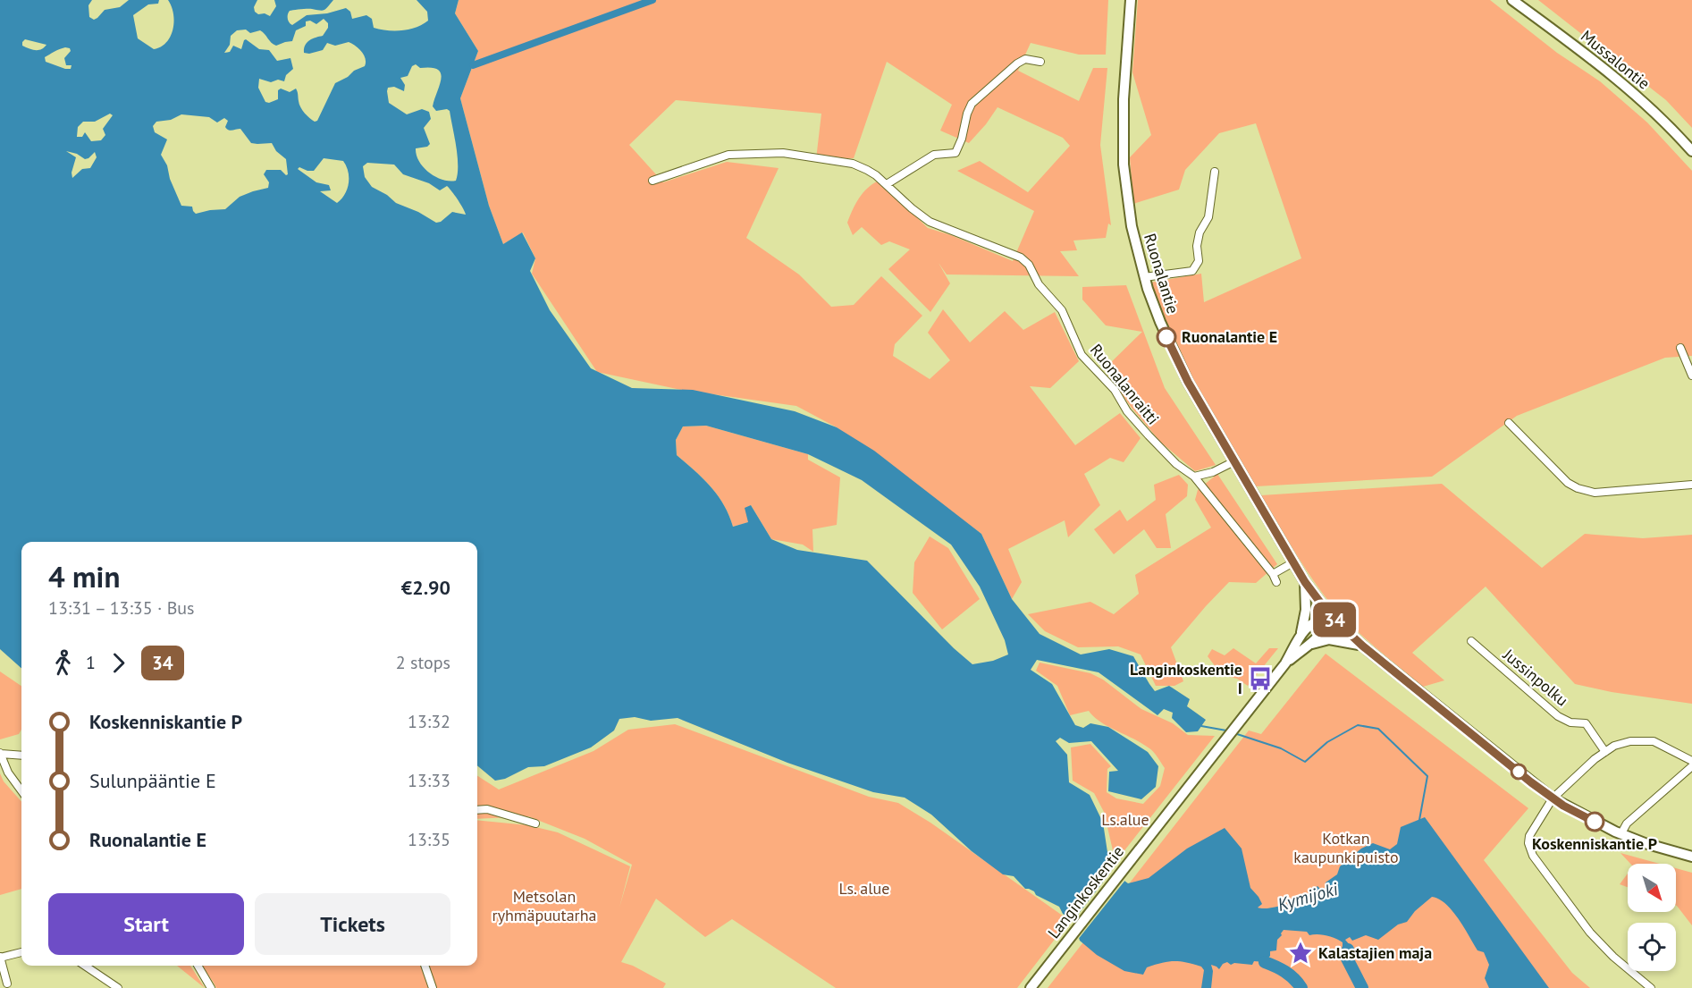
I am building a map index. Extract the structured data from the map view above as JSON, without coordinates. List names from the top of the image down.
{
  "streets": {
    "street": [
      "Mussalontie",
      "Ruonalantie",
      "Ruonalanraitti",
      "Jussinpolku",
      "Langinkoskentie"
    ]
  },
  "crossings": [
    ["Ruonalantie", "Langinkoskentie"]
  ],
  "water": ["Kymijoki"],
  "parks": [
    "Ls.alue",
    "Kotkan kaupunkipuisto",
    "Ls. alue",
    "Metsolan ryhmäpuutarha"
  ],
  "places": {
    "other": ["Ruonalantie E", "Koskenniskantie P"],
    "bus stop": ["Langinkoskentie I"],
    "place": ["Kalastajien maja"]
  },
  "lines": ["bus line 34"],
  "north": "bottom right",
  "page": {
    "on_map": "34",
    "heading": ["4 min", "13:31 – 13:35 · Bus", "€2.90"],
    "legs": ["1", "34", "2 stops"],
    "list": [
      {
        "name": "Koskenniskantie P",
        "value": "13:32"
      },
      {
        "name": "Sulunpääntie E",
        "value": "13:33"
      },
      {
        "name": "Ruonalantie E",
        "value": "13:35"
      }
    ],
    "buttons": ["Start", "Tickets"]
  }
}
